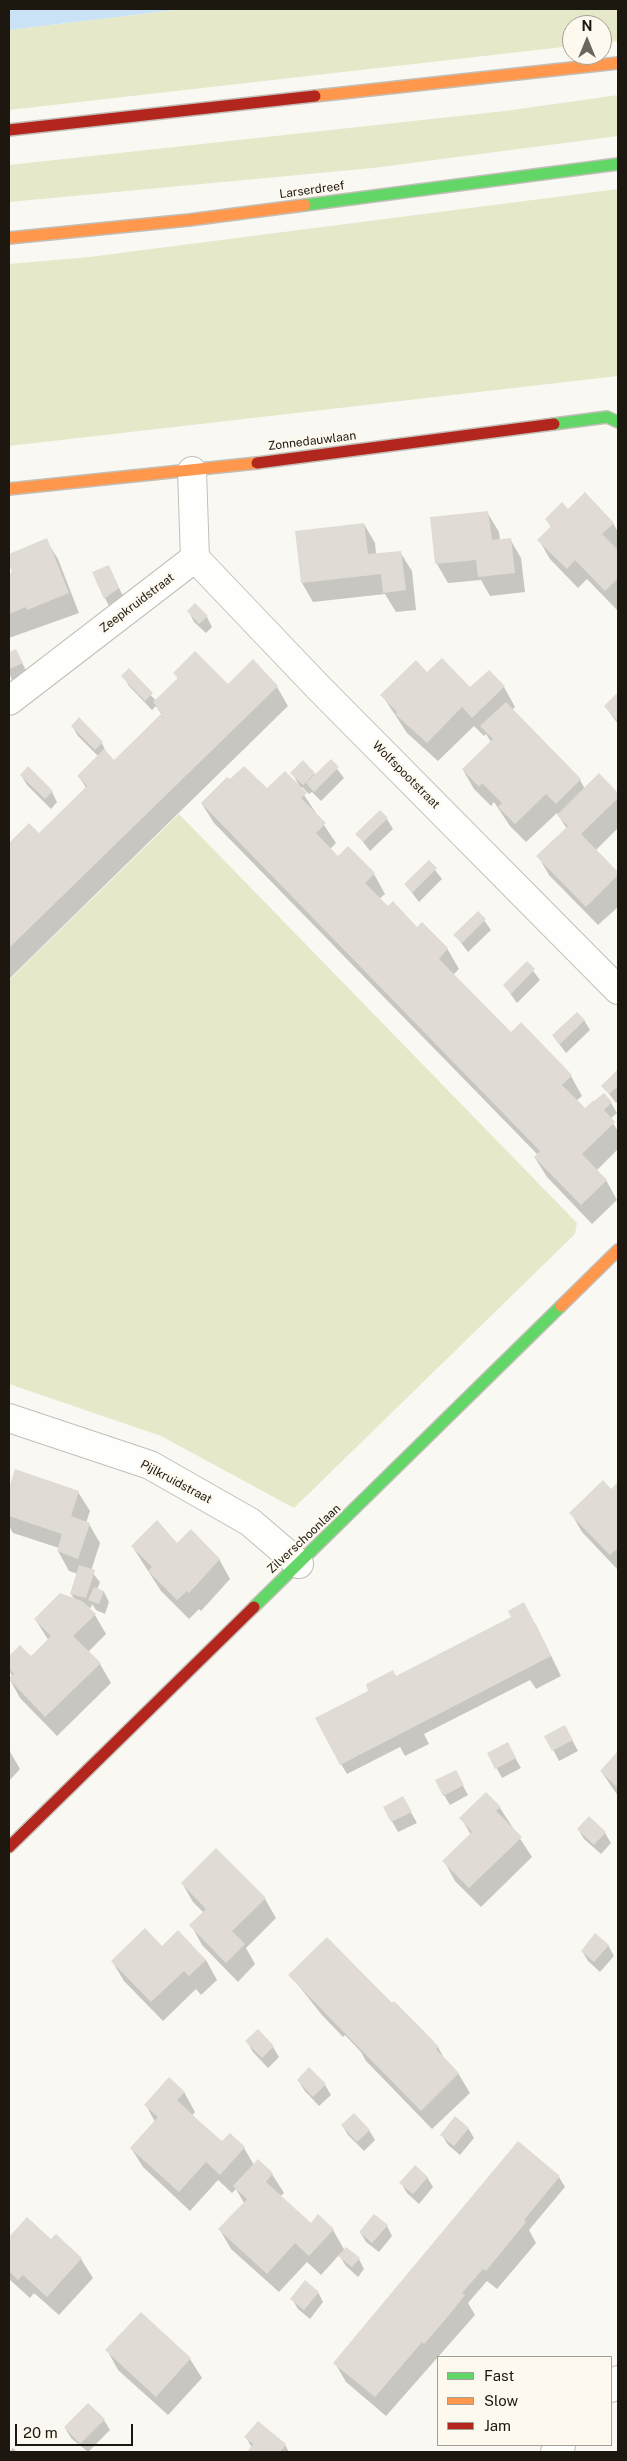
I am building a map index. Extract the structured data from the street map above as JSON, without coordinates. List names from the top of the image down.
{
  "streets": {
    "street": [
      "Larserdreef",
      "Zonnedauwlaan",
      "Zeepkruidstraat",
      "Wolfspootstraat",
      "Pijlkruidstraat",
      "Zilverschoonlaan"
    ]
  },
  "crossings": [
    ["Zeepkruidstraat", "Wolfspootstraat"],
    ["Pijlkruidstraat", "Zilverschoonlaan"]
  ],
  "legend": ["Fast", "Slow", "Jam"],
  "scale_bar": "20 m",
  "north": "top"
}
